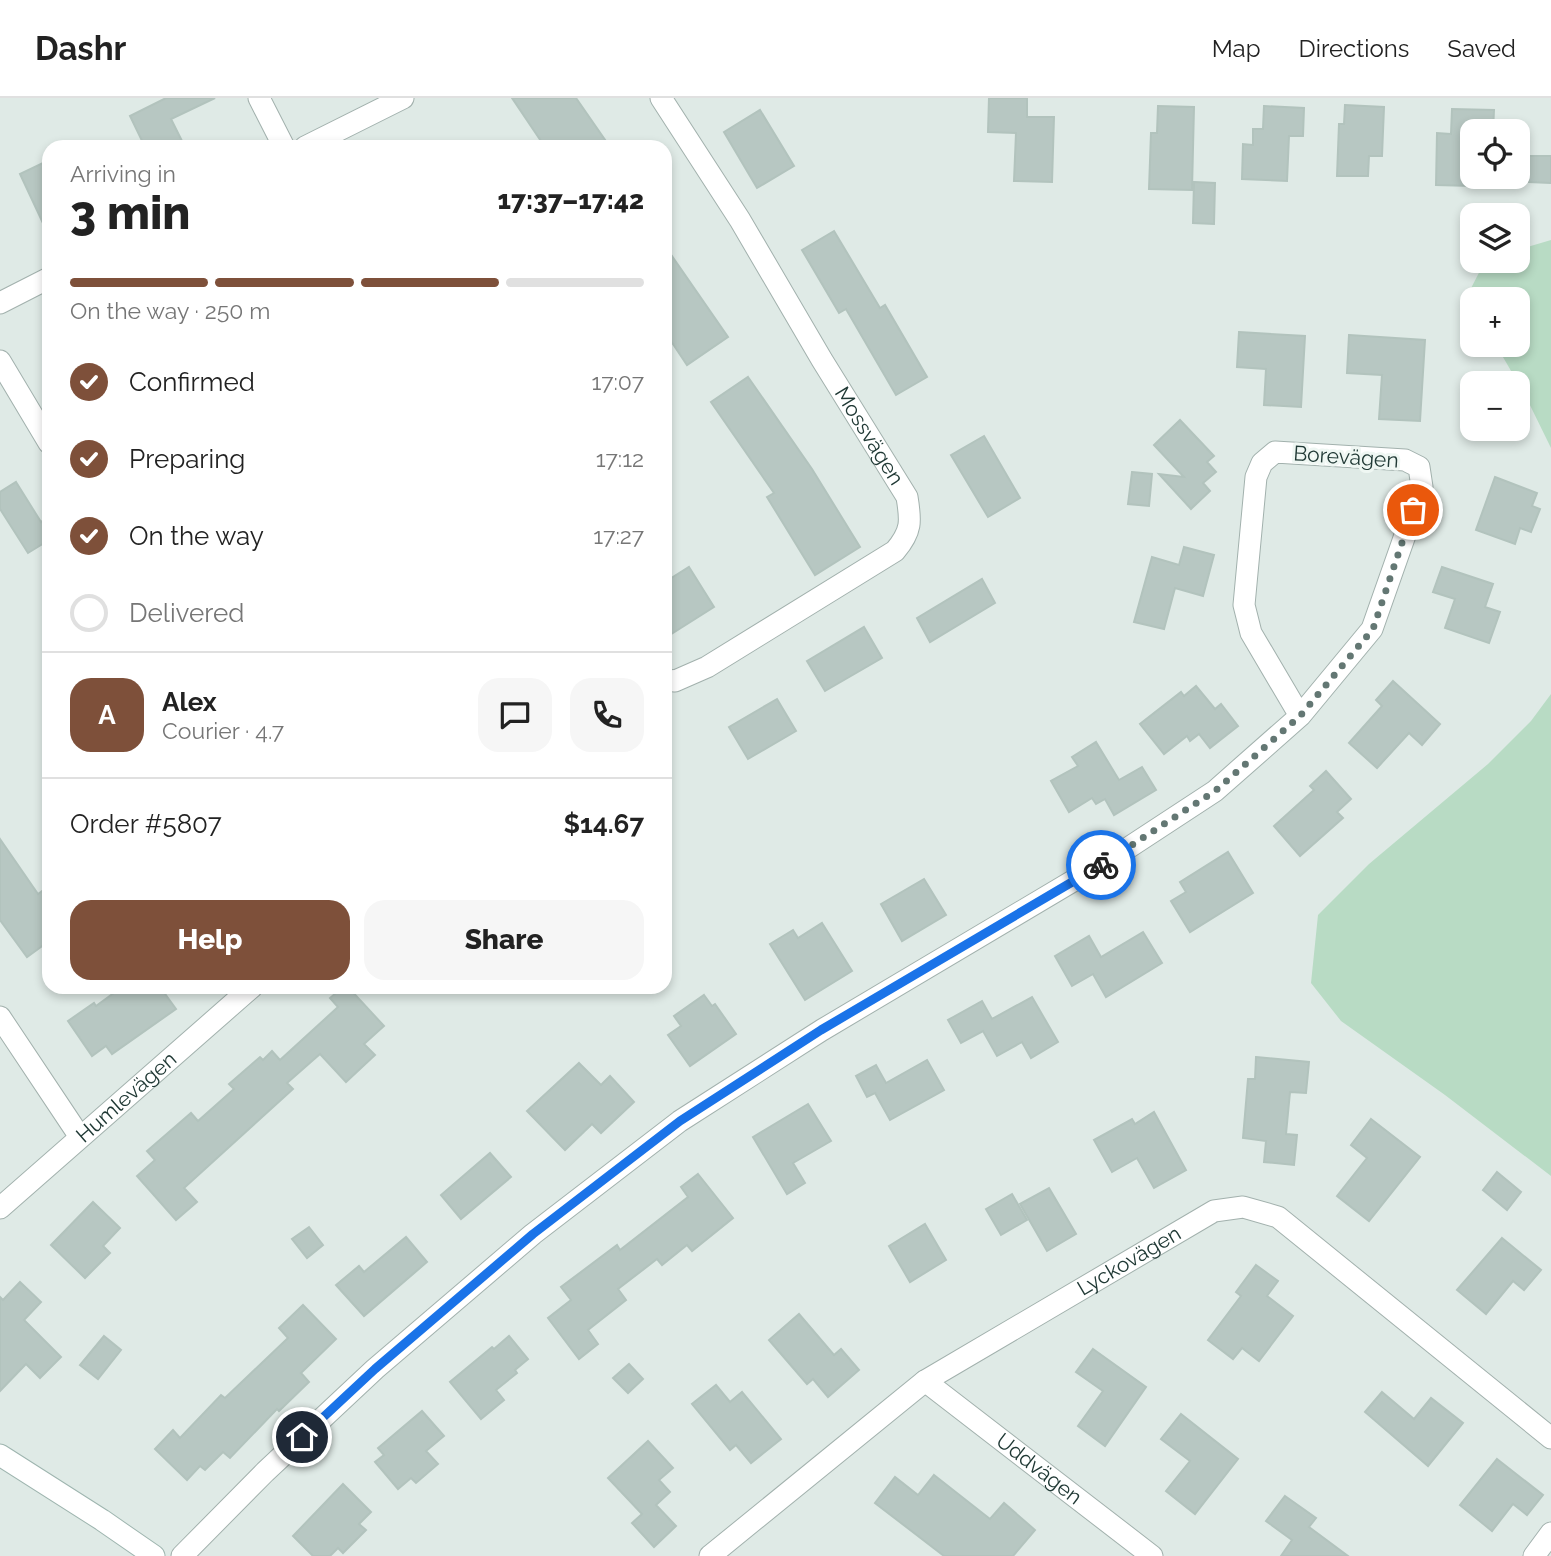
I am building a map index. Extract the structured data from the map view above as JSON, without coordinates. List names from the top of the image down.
{
  "streets": {
    "street": [
      "Mossvägen",
      "Borevägen",
      "Humlevägen",
      "Lyckovägen",
      "Uddvägen"
    ]
  },
  "crossings": [
    ["Lyckovägen", "Uddvägen"]
  ],
  "page": {
    "header": "Dashr",
    "nav": ["Map", "Directions", "Saved"],
    "map_buttons": ["+", "−"],
    "heading": ["3 min", "Arriving in", "17:37–17:42"],
    "panel": [
      "Alex",
      "Courier · 4.7",
      "Order #5807",
      "$14.67"
    ],
    "bar": "On the way · 250 m",
    "list": [
      ["Confirmed", "17:07"],
      ["Preparing", "17:12"],
      ["On the way", "17:27"],
      "Delivered"
    ],
    "round": "A",
    "buttons": ["Help", "Share"]
  }
}
